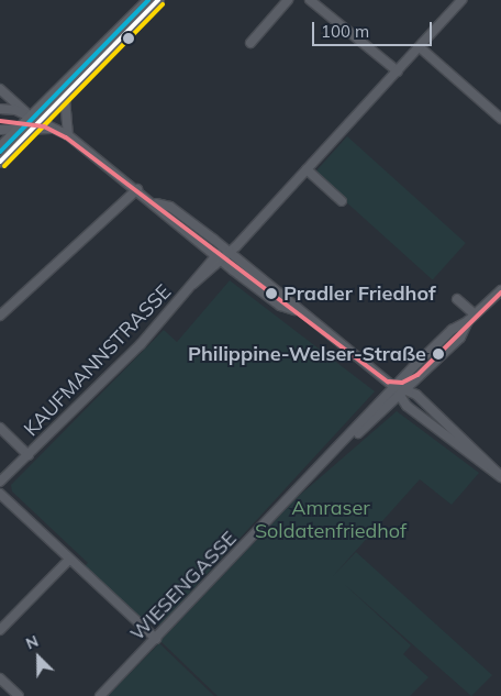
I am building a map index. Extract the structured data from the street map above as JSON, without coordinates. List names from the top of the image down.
{
  "streets": {
    "street": ["KAUFMANNSTRASSE", "WIESENGASSE"]
  },
  "parks": ["Amraser Soldatenfriedhof"],
  "places": ["Pradler Friedhof", "Philippine-Welser-Straße"],
  "scale_bar": "100 m",
  "north": "top left"
}
